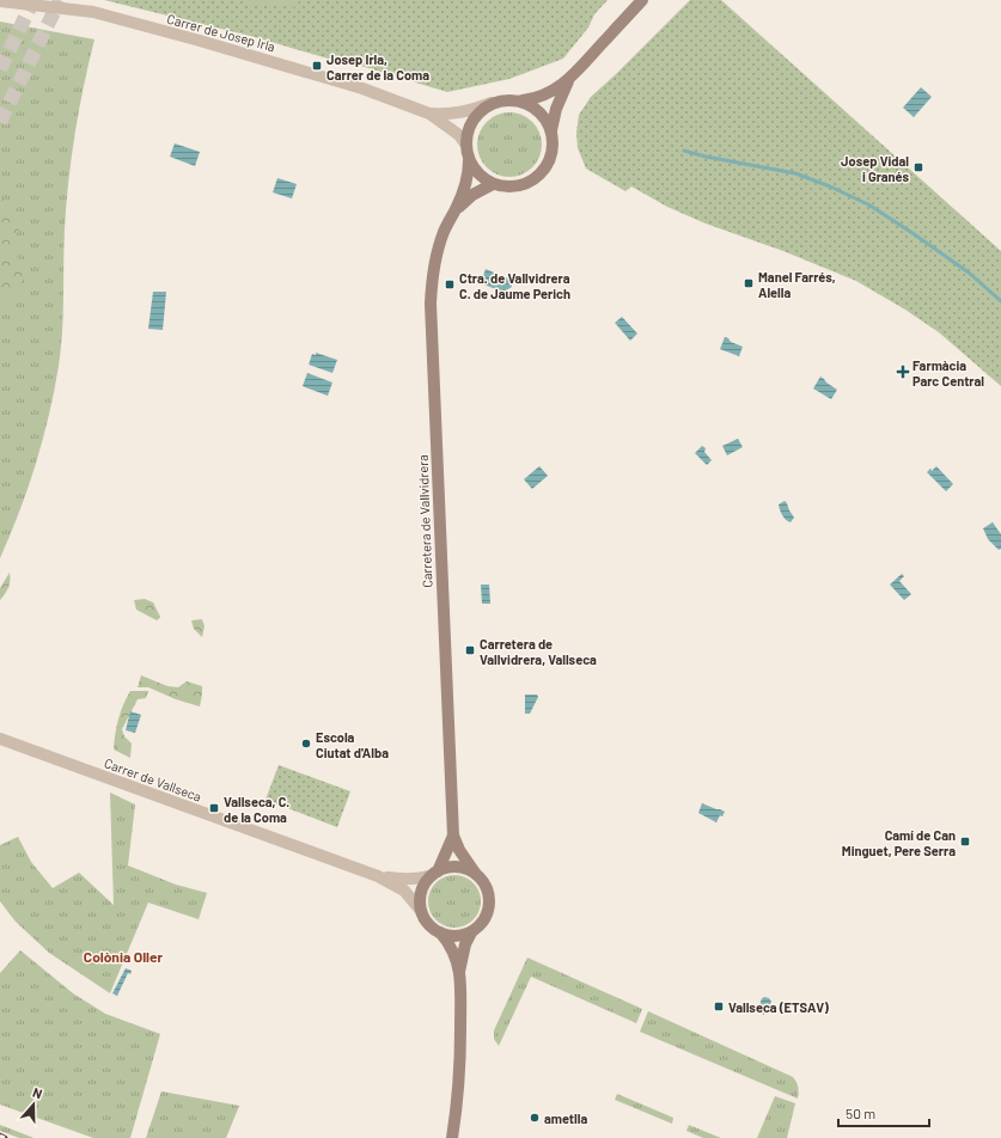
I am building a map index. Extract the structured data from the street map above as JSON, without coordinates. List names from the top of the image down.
{
  "streets": {
    "main road": ["Carretera de Vallvidrera"],
    "street": ["Carrer de Josep Irla", "Carrer de Vallseca"]
  },
  "crossings": [
    ["Carrer de Josep Irla", "Carretera de Vallvidrera"]
  ],
  "districts": ["Colònia Oller"],
  "places": {
    "transit": [
      "Josep Irla, Carrer de la Coma",
      "Josep Vidal i Granés",
      "Manel Farrés, Alella",
      "Ctra. de Vallvidrera C. de Jaume Perich",
      "Carretera de Vallvidrera, Vallseca",
      "Vallseca, C. de la Coma",
      "Camí de Can Minguet, Pere Serra",
      "Vallseca (ETSAV)"
    ],
    "health": ["Farmàcia Parc Central"],
    "other": ["Escola Ciutat d'Alba", "ametlla"]
  },
  "scale_bar": "50 m",
  "north": "top"
}
